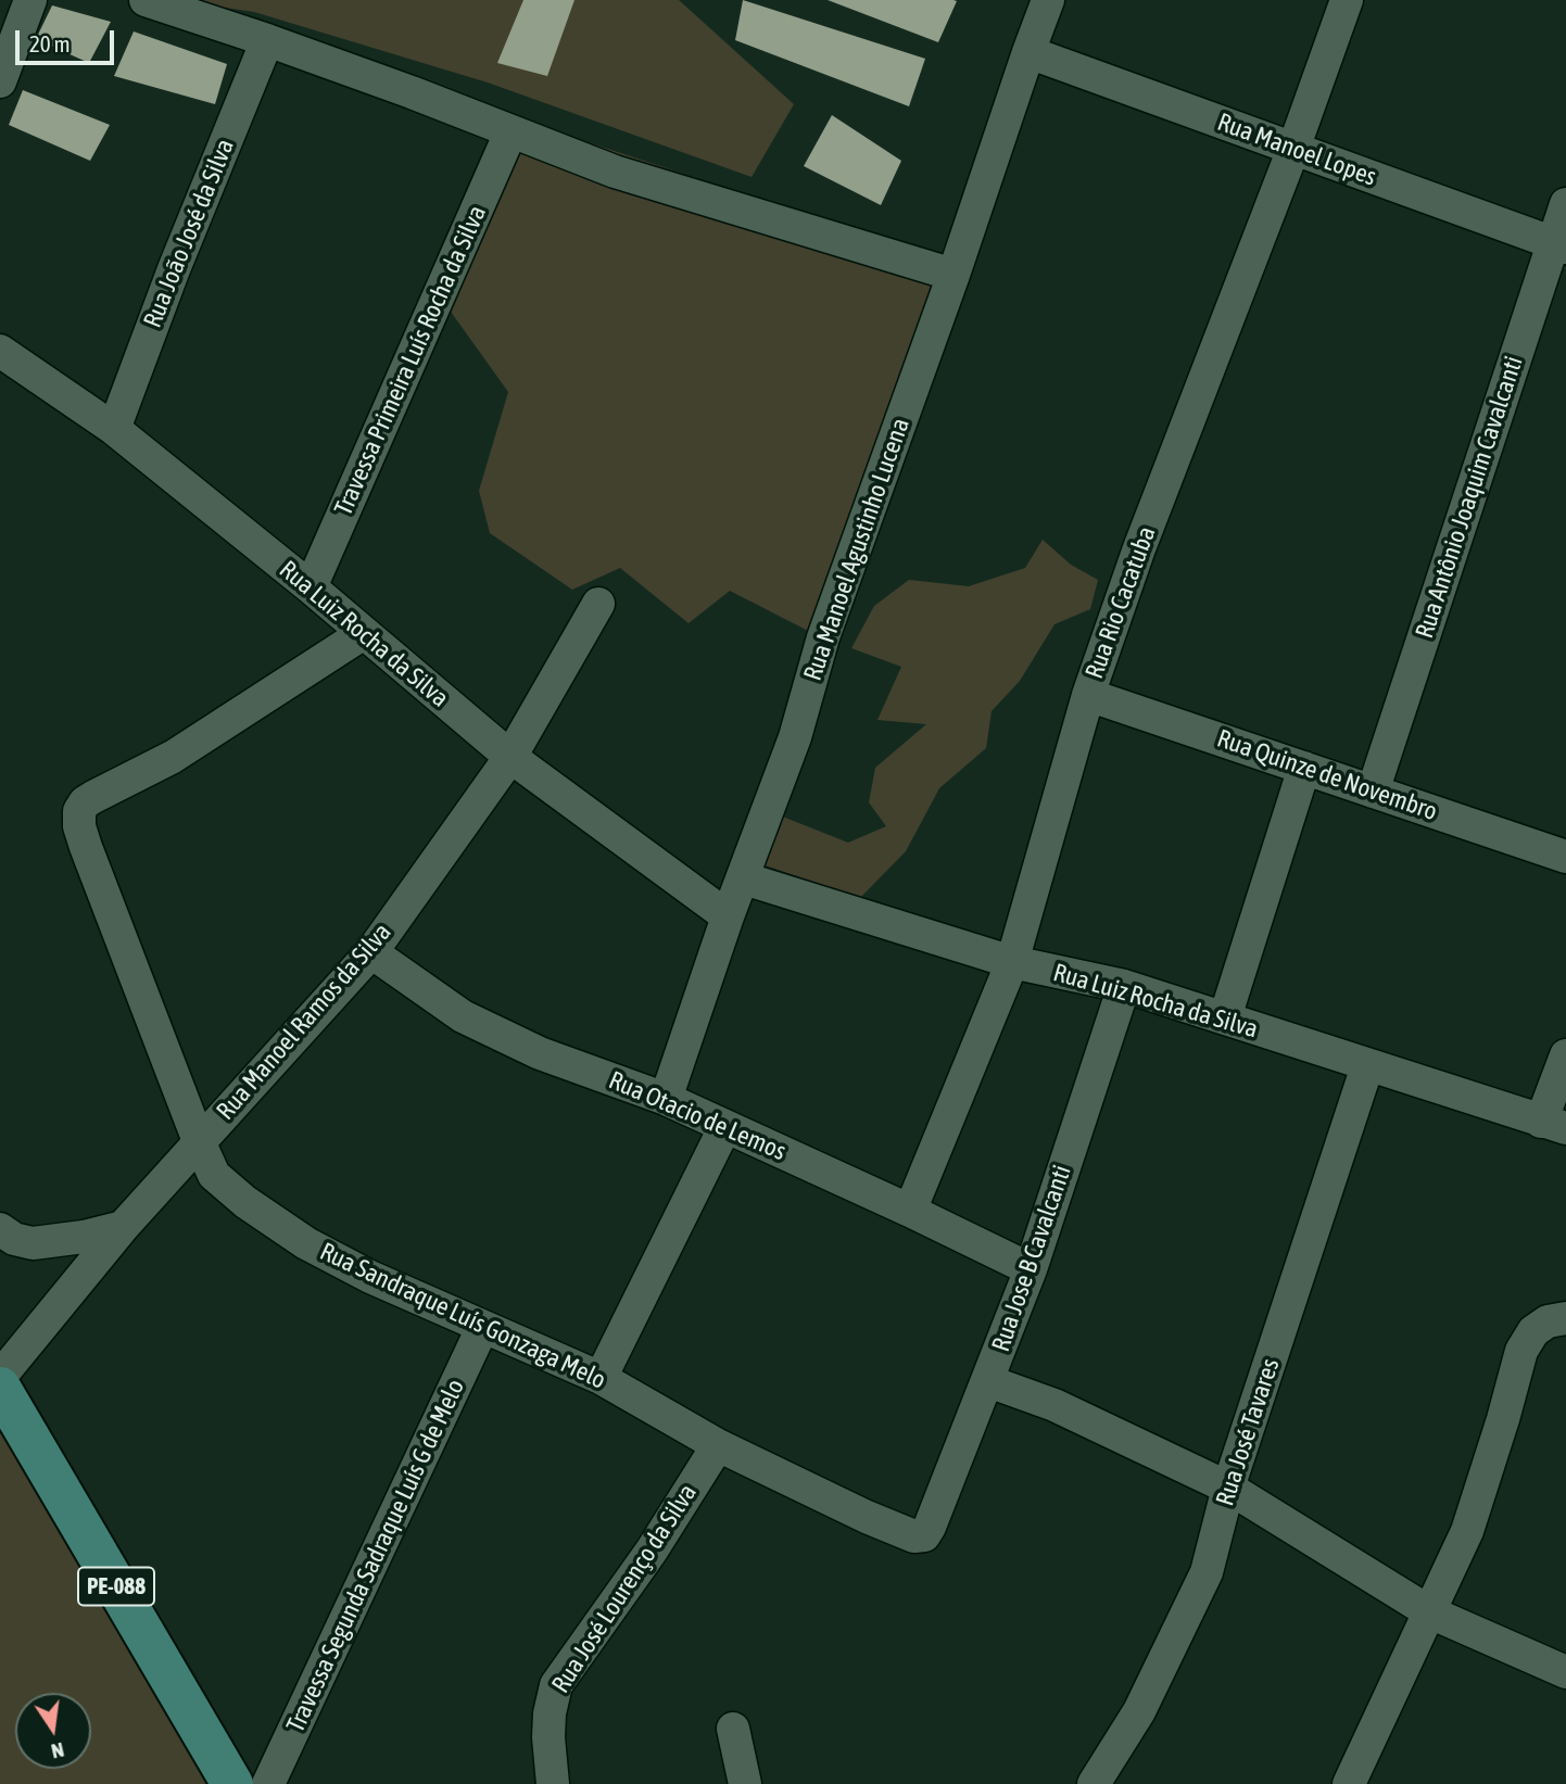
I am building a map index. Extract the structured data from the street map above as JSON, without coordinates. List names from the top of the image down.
{
  "streets": {
    "main road": ["PE-088"],
    "street": [
      "Rua Manoel Lopes",
      "Rua João José da Silva",
      "Travessa Primeira Luís Rocha da Silva",
      "Rua Antônio Joaquim Cavalcanti",
      "Rua Manoel Agustinho Lucena",
      "Rua Rio Cacatuba",
      "Rua Luiz Rocha da Silva",
      "Rua Quinze de Novembro",
      "Rua Manoel Ramos da Silva",
      "Rua Otacio de Lemos",
      "Rua Jose B Cavalcanti",
      "Rua Sandraque Luís Gonzaga Melo",
      "Rua José Tavares",
      "Travessa Segunda Sadraque Luís G de Melo",
      "Rua José Lourenço da Silva"
    ]
  },
  "crossings": [
    ["Rua Manoel Lopes", "Rua Antônio Joaquim Cavalcanti"],
    ["Rua Manoel Lopes", "Rua Manoel Agustinho Lucena"],
    ["Rua Manoel Lopes", "Rua Rio Cacatuba"],
    ["Rua João José da Silva", "Rua Luiz Rocha da Silva"],
    ["Travessa Primeira Luís Rocha da Silva", "Rua Luiz Rocha da Silva"],
    ["Rua Antônio Joaquim Cavalcanti", "Rua Quinze de Novembro"],
    ["Rua Manoel Agustinho Lucena", "Rua Luiz Rocha da Silva"],
    ["Rua Manoel Agustinho Lucena", "Rua Otacio de Lemos"],
    ["Rua Rio Cacatuba", "Rua Luiz Rocha da Silva"],
    ["Rua Rio Cacatuba", "Rua Quinze de Novembro"],
    ["Rua Rio Cacatuba", "Rua Otacio de Lemos"],
    ["Rua Luiz Rocha da Silva", "Rua Manoel Ramos da Silva"],
    ["Rua Luiz Rocha da Silva", "Rua Jose B Cavalcanti"],
    ["Rua Luiz Rocha da Silva", "Rua Sandraque Luís Gonzaga Melo"],
    ["Rua Luiz Rocha da Silva", "Rua José Tavares"],
    ["Rua Manoel Ramos da Silva", "Rua Otacio de Lemos"],
    ["Rua Manoel Ramos da Silva", "Rua Sandraque Luís Gonzaga Melo"],
    ["Rua Otacio de Lemos", "Rua Jose B Cavalcanti"],
    ["Rua Jose B Cavalcanti", "Rua Sandraque Luís Gonzaga Melo"],
    ["Rua Sandraque Luís Gonzaga Melo", "Travessa Segunda Sadraque Luís G de Melo"],
    ["Rua Sandraque Luís Gonzaga Melo", "Rua José Lourenço da Silva"]
  ],
  "scale_bar": "20 m",
  "north": "bottom"
}
